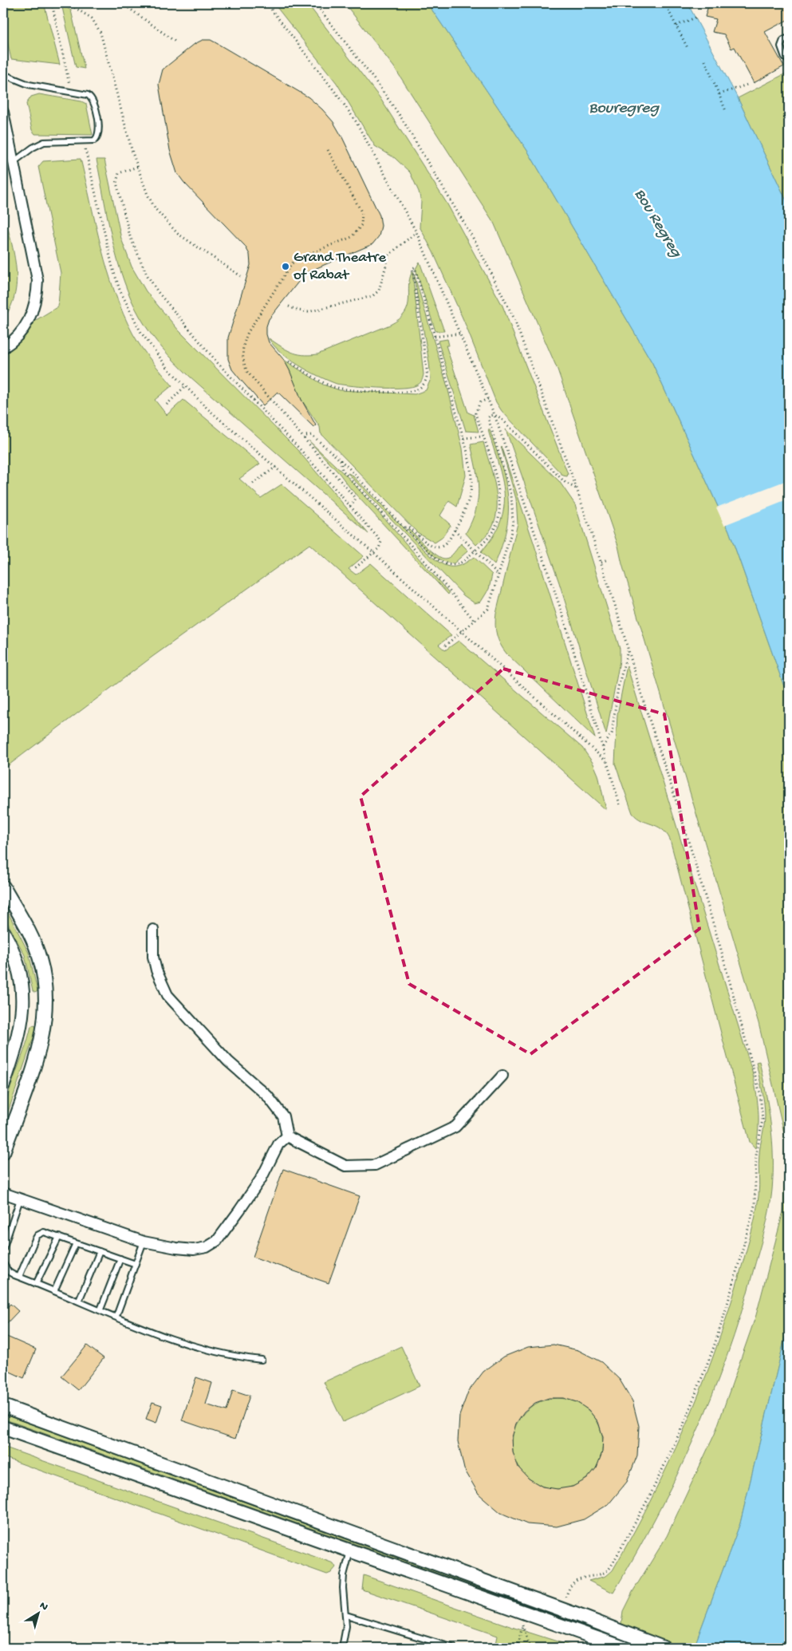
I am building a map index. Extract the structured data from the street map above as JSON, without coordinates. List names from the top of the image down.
{
  "water": ["Bouregreg", "Bou Regreg"],
  "places": ["Grand Theatre of Rabat"],
  "north": "top right"
}
